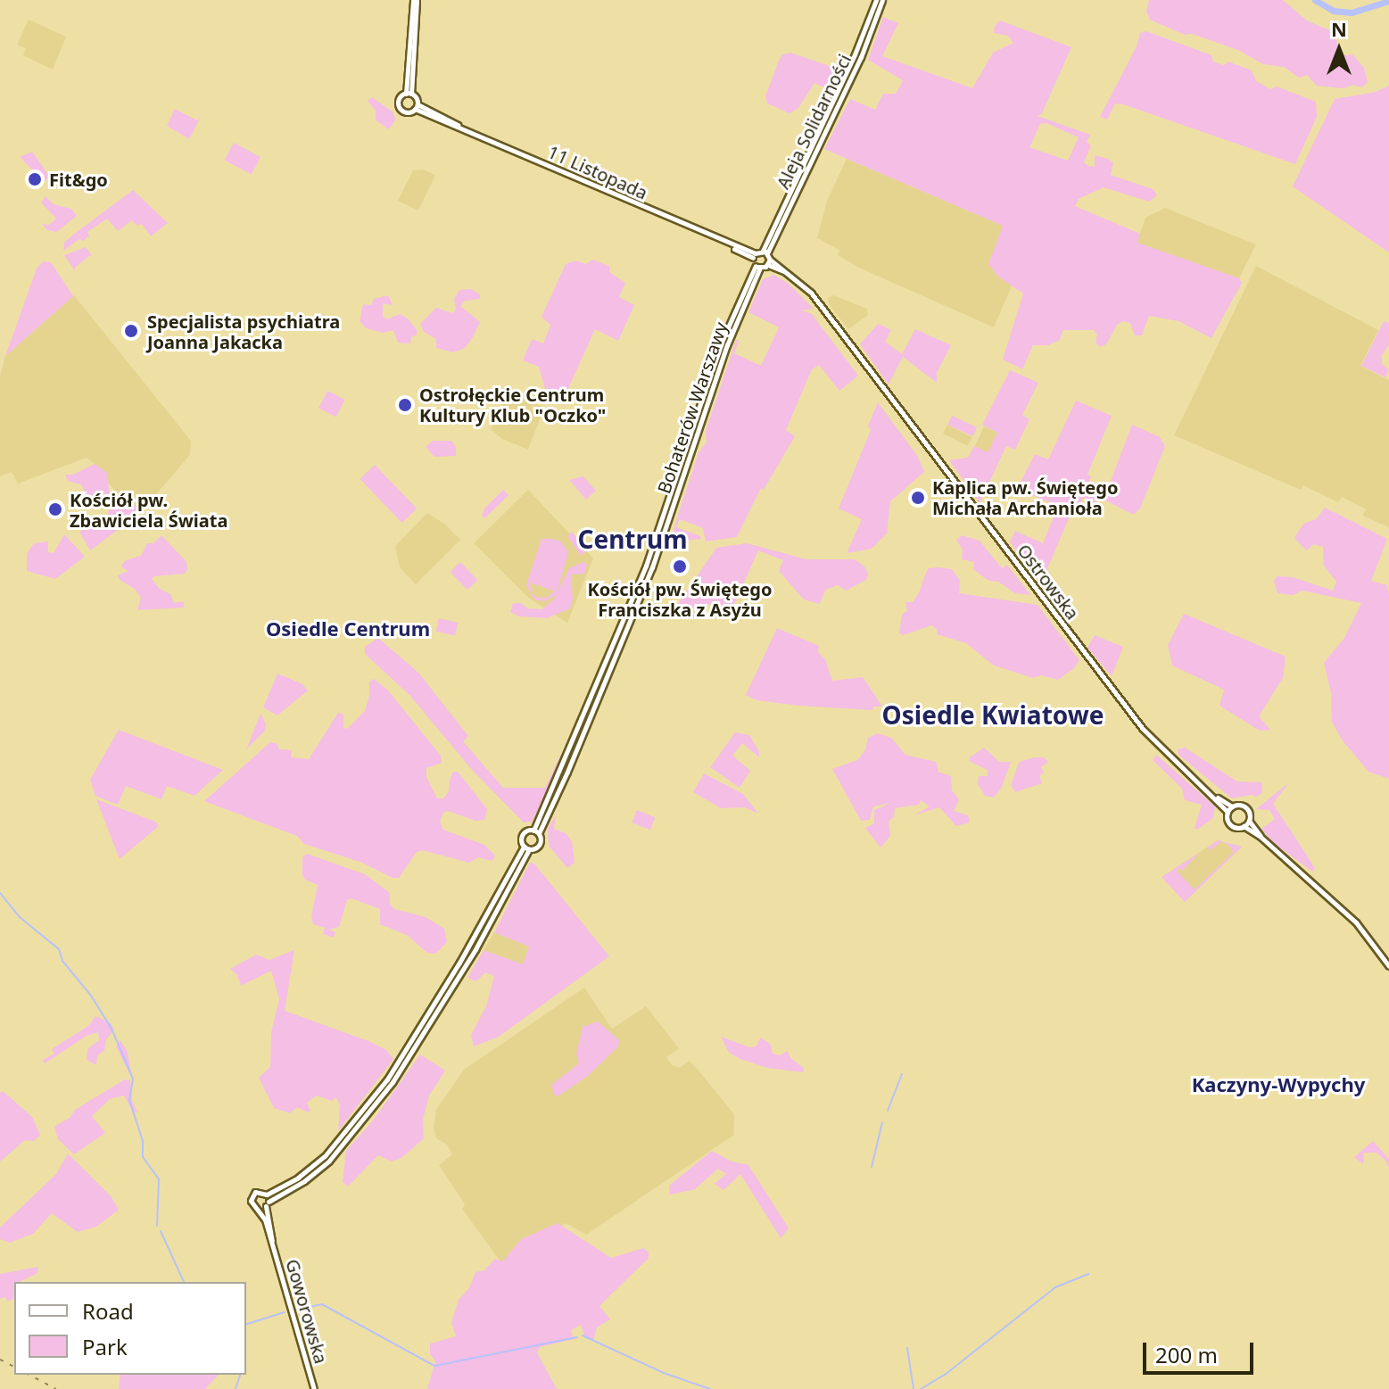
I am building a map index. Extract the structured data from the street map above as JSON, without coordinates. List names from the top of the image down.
{
  "streets": {
    "main road": [
      "Aleja Solidarności",
      "11 Listopada",
      "Bohaterów Warszawy",
      "Ostrowska",
      "Goworowska"
    ]
  },
  "districts": [
    "Centrum",
    "Osiedle Centrum",
    "Osiedle Kwiatowe",
    "Kaczyny-Wypychy"
  ],
  "places": [
    "Fit&go",
    "Specjalista psychiatra Joanna Jakacka",
    "Ostrołęckie Centrum Kultury Klub \"Oczko\"",
    "Kaplica pw. Świętego Michała Archanioła",
    "Kościół pw. Zbawiciela Świata",
    "Kościół pw. Świętego Franciszka z Asyżu"
  ],
  "legend": ["Road", "Park"],
  "scale_bar": "200 m",
  "north": "top"
}
